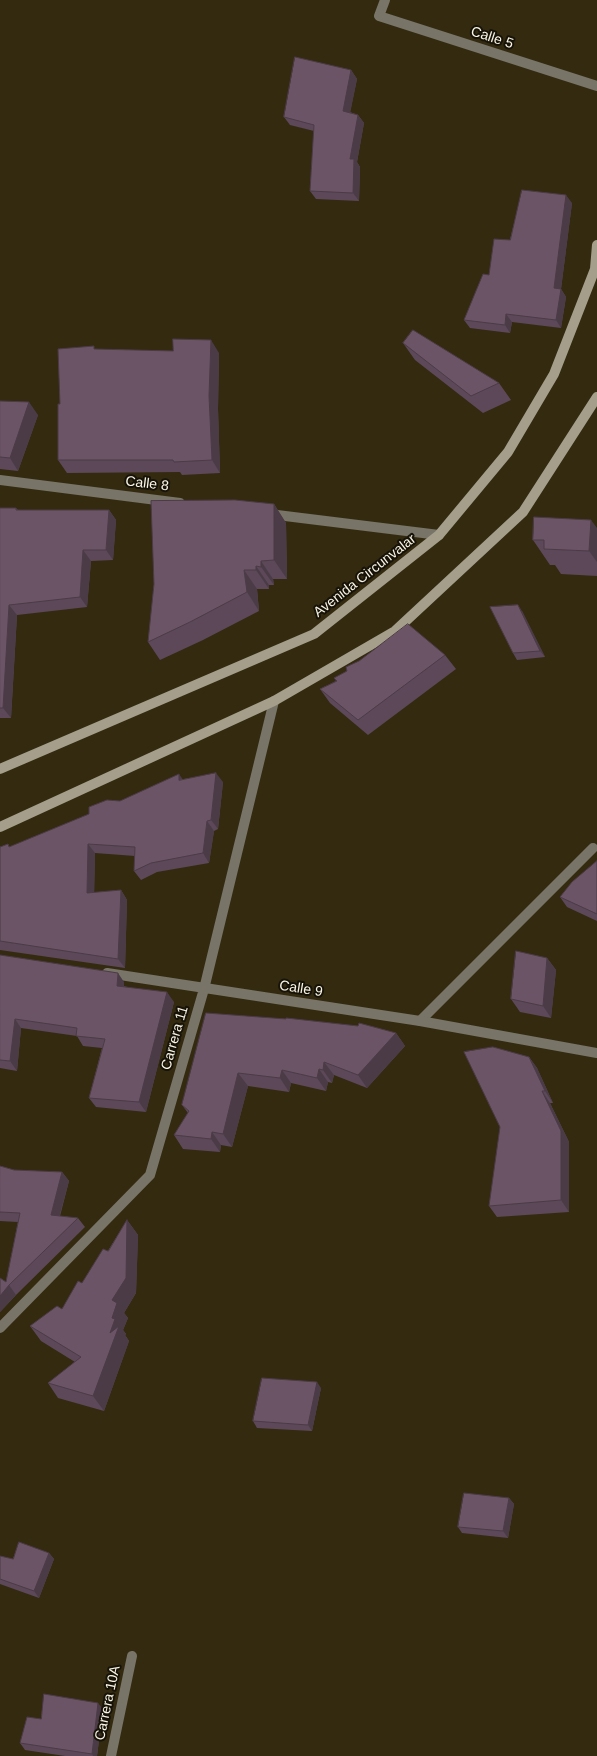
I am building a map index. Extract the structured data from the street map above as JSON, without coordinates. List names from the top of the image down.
{
  "streets": {
    "main road": ["Avenida Circunvalar"],
    "street": [
      "Calle 5",
      "Calle 8",
      "Calle 9",
      "Carrera 11",
      "Carrera 10A"
    ]
  },
  "crossings": [
    ["Calle 9", "Carrera 11"]
  ]
}
